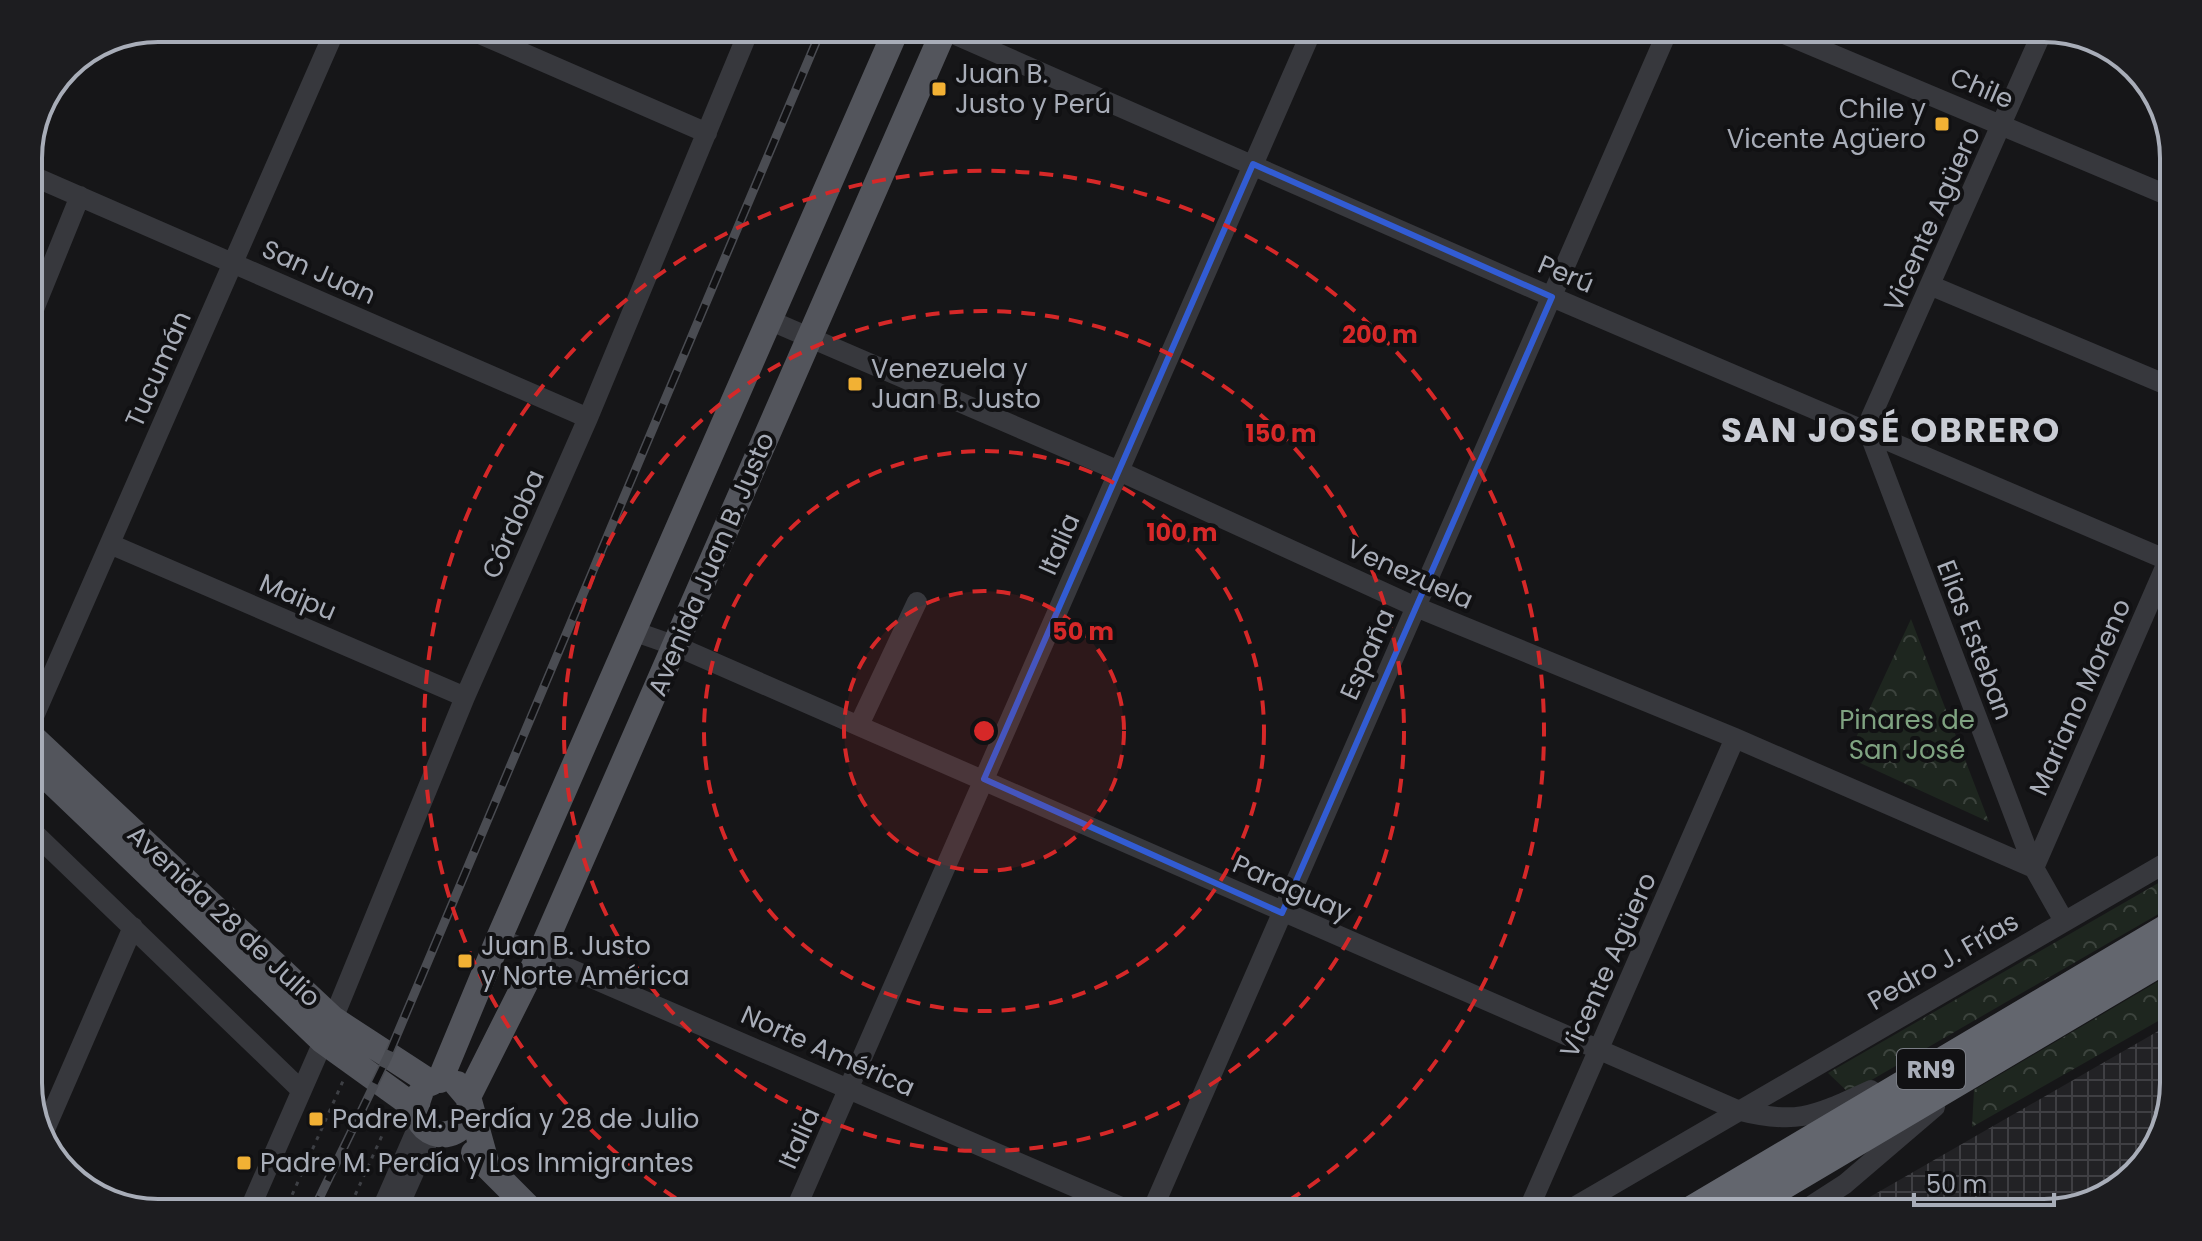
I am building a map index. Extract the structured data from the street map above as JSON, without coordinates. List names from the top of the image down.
{
  "streets": {
    "highway": ["RN9"],
    "main road": ["Avenida Juan B. Justo", "Avenida 28 de Julio"],
    "street": [
      "Chile",
      "Vicente Agüero",
      "San Juan",
      "Perú",
      "Tucumán",
      "Córdoba",
      "Italia",
      "Venezuela",
      "Maipu",
      "Elias Esteban",
      "España",
      "Mariano Moreno",
      "Paraguay",
      "Pedro J. Frías",
      "Norte América"
    ]
  },
  "crossings": [
    ["Chile", "Vicente Agüero"],
    ["Vicente Agüero", "Perú"],
    ["Vicente Agüero", "Venezuela"],
    ["Vicente Agüero", "Elias Esteban"],
    ["Vicente Agüero", "Paraguay"],
    ["San Juan", "Tucumán"],
    ["San Juan", "Córdoba"],
    ["Perú", "Italia"],
    ["Perú", "Elias Esteban"],
    ["Perú", "España"],
    ["Tucumán", "Maipu"],
    ["Córdoba", "Maipu"],
    ["Córdoba", "Avenida 28 de Julio"],
    ["Italia", "Venezuela"],
    ["Italia", "Paraguay"],
    ["Italia", "Norte América"],
    ["Avenida Juan B. Justo", "Venezuela"],
    ["Avenida Juan B. Justo", "Paraguay"],
    ["Avenida Juan B. Justo", "Avenida 28 de Julio"],
    ["Avenida Juan B. Justo", "Norte América"],
    ["Venezuela", "Elias Esteban"],
    ["Venezuela", "España"],
    ["Venezuela", "Mariano Moreno"],
    ["Elias Esteban", "Mariano Moreno"],
    ["Elias Esteban", "Pedro J. Frías"],
    ["España", "Paraguay"],
    ["Paraguay", "Pedro J. Frías"],
    ["Paraguay", "RN9"]
  ],
  "districts": ["SAN JOSÉ OBRERO"],
  "parks": ["Pinares de San José"],
  "places": {
    "transit": [
      "Juan B. Justo y Perú",
      "Chile y Vicente Agüero",
      "Venezuela y Juan B. Justo",
      "Juan B. Justo y Norte América",
      "Padre M. Perdía y 28 de Julio",
      "Padre M. Perdía y Los Inmigrantes"
    ]
  },
  "scale_bar": "50 m",
  "rings": [
    "200 m",
    "150 m",
    "100 m",
    "50 m"
  ]
}
